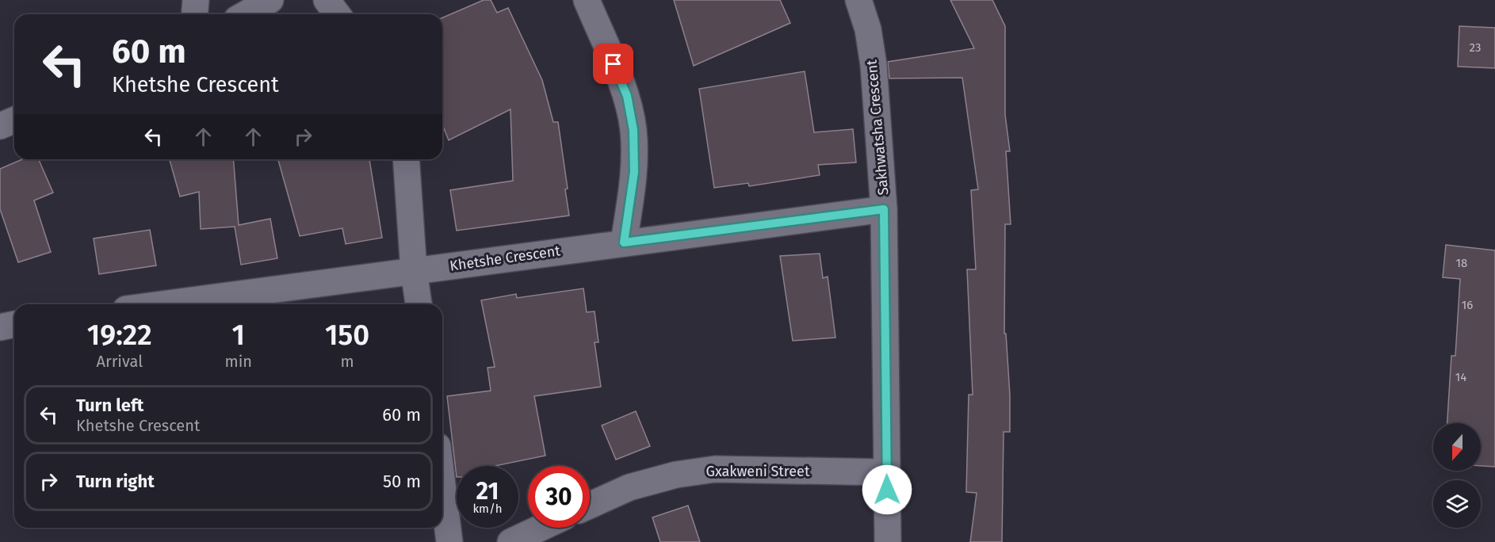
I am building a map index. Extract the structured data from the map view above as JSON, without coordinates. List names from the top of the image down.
{
  "streets": {
    "street": ["Sakhwatsha Crescent", "Khetshe Crescent", "Gxakweni Street"]
  },
  "crossings": [
    ["Sakhwatsha Crescent", "Khetshe Crescent"],
    ["Sakhwatsha Crescent", "Gxakweni Street"]
  ],
  "house_numbers": [
    "23",
    "18",
    "16",
    "14"
  ],
  "north": "bottom",
  "page": {
    "turn": ["60 m", "Khetshe Crescent"],
    "eta": [
      "19:22",
      "Arrival",
      "1",
      "min",
      "150",
      "m"
    ],
    "list": [
      {
        "name": "Turn left",
        "note": "Khetshe Crescent",
        "value": "60 m"
      },
      {
        "name": "Turn right",
        "value": "50 m"
      }
    ],
    "speed": "21 km/h",
    "limit": "30"
  }
}
